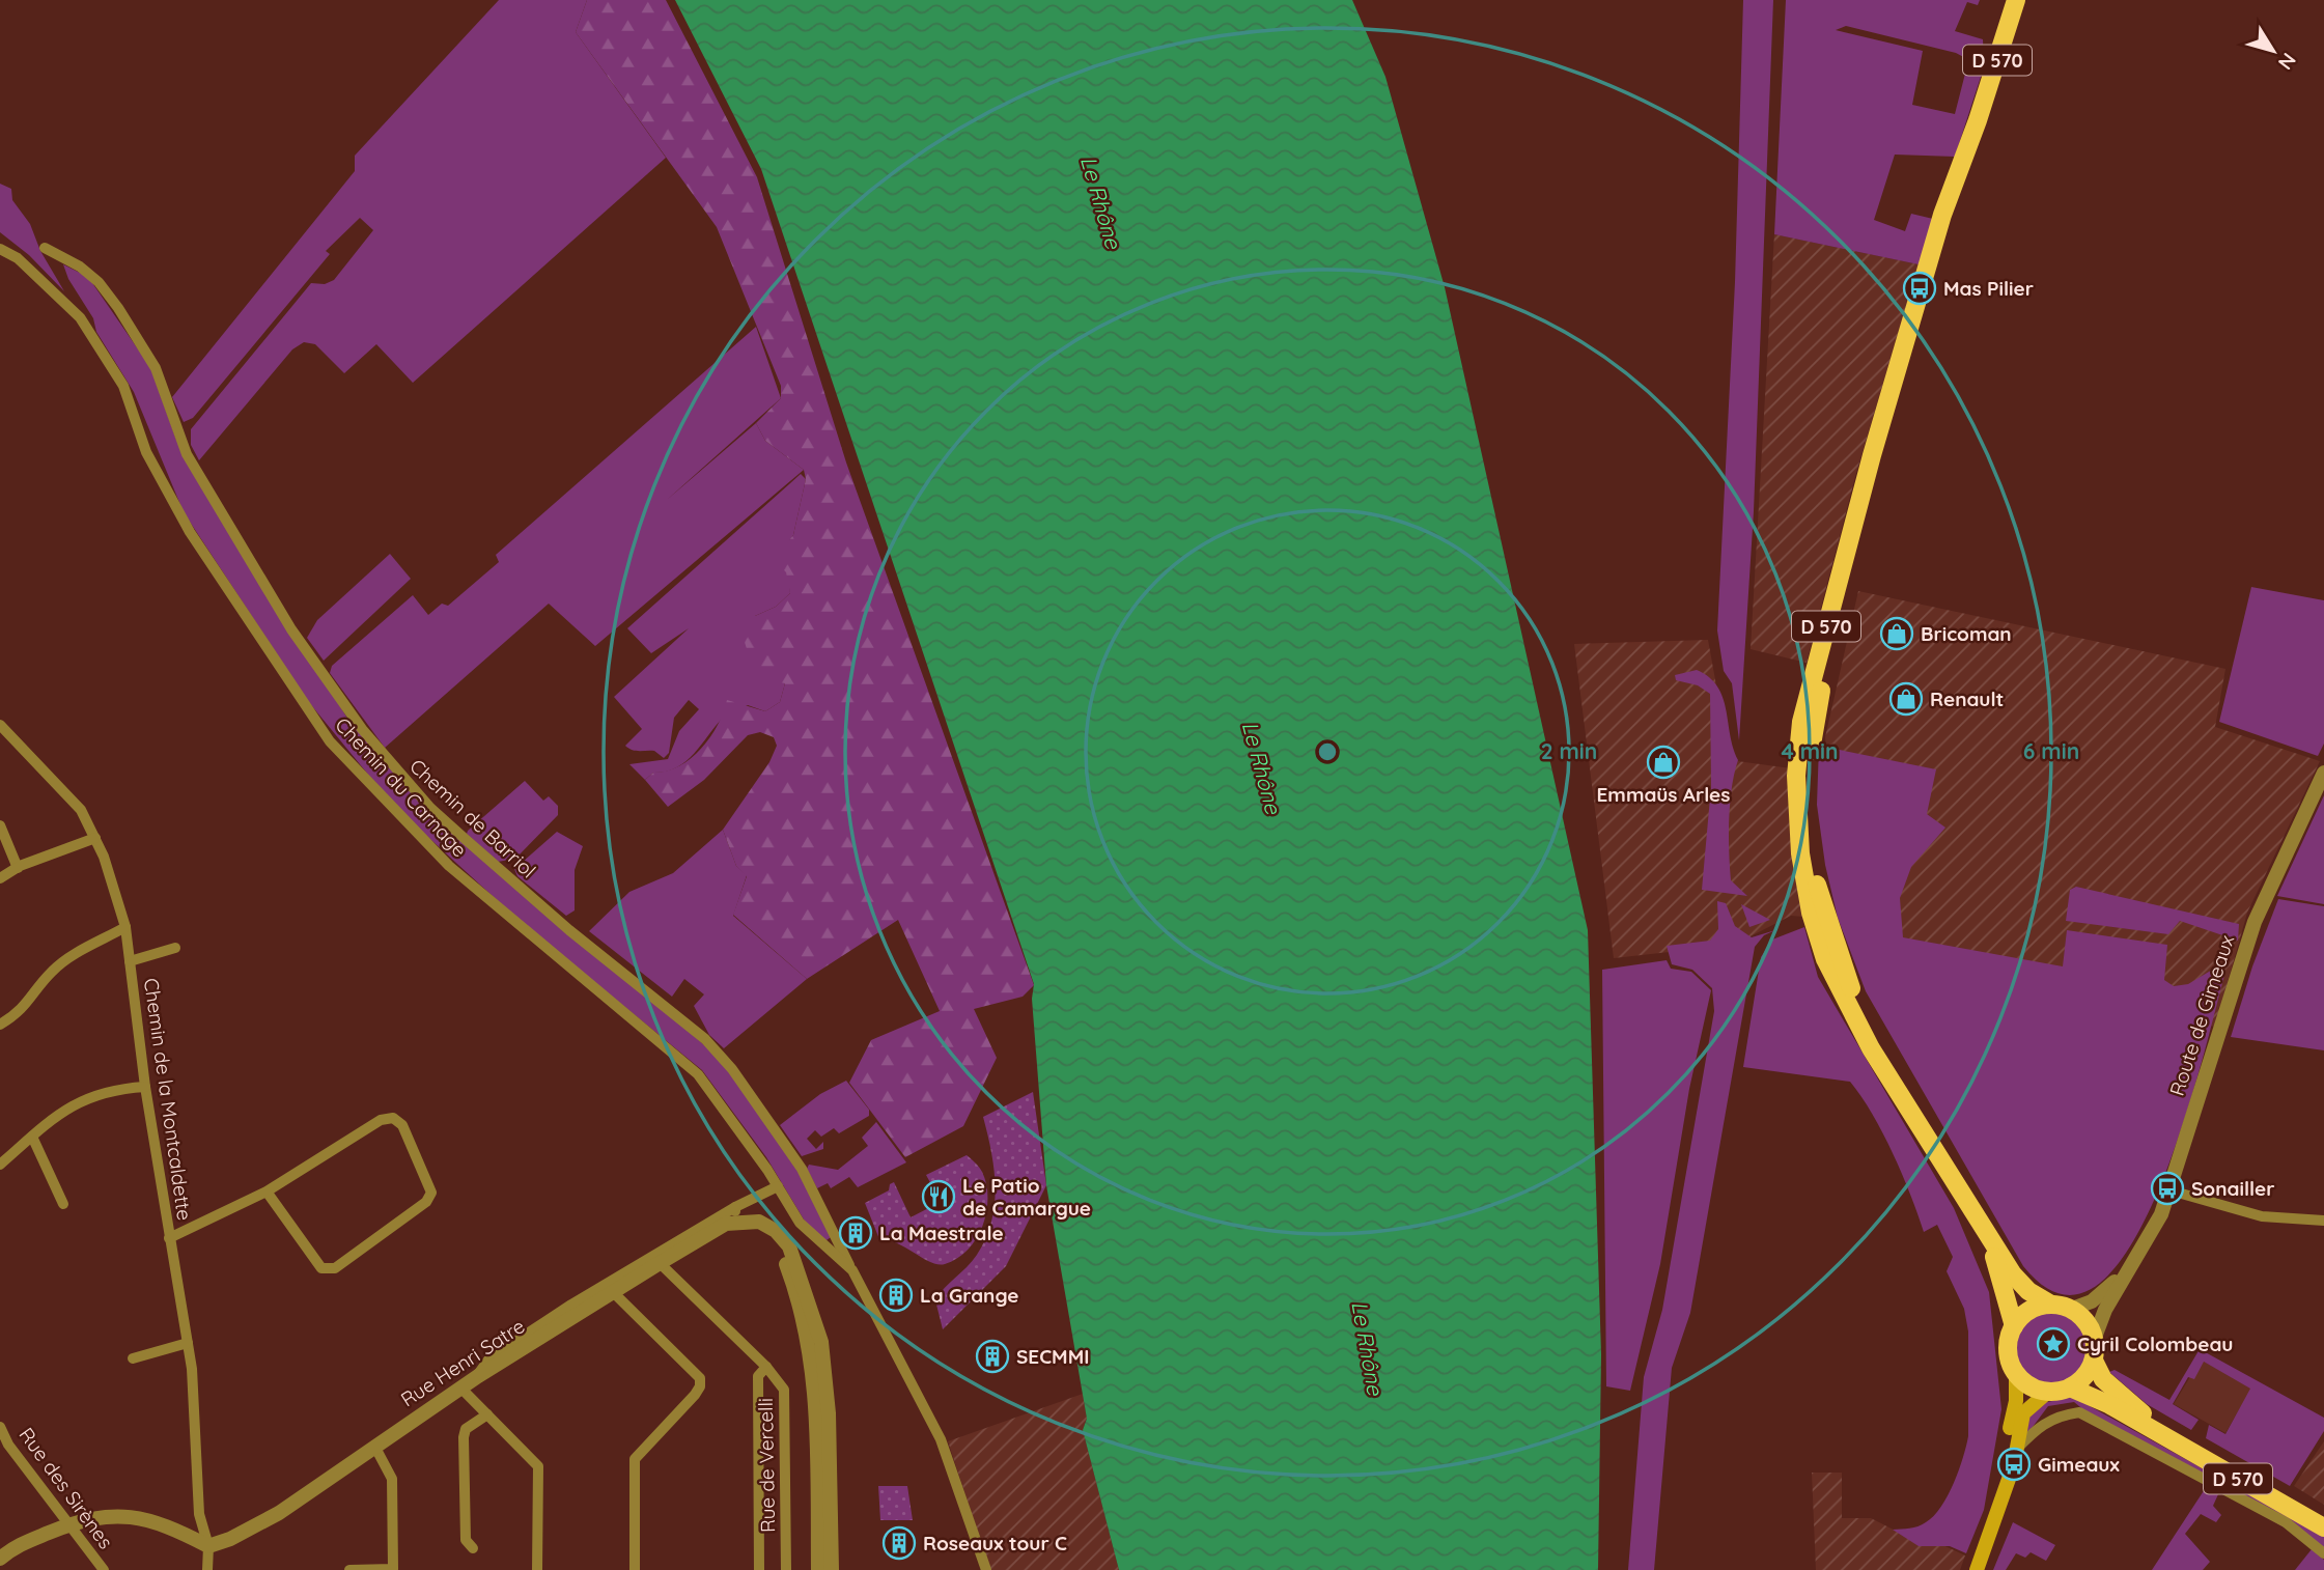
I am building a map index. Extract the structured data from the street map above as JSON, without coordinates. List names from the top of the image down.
{
  "streets": {
    "main road": ["D 570", "Route de Gimeaux"],
    "street": [
      "Chemin du Carnage",
      "Chemin de Barriol",
      "Chemin de la Montcaldette",
      "Rue Henri Satre",
      "Rue de Vercelli",
      "Rue des Sirènes"
    ]
  },
  "crossings": [
    ["D 570", "Route de Gimeaux"],
    ["Chemin du Carnage", "Chemin de Barriol"],
    ["Chemin de la Montcaldette", "Rue Henri Satre"],
    ["Rue Henri Satre", "Rue de Vercelli"]
  ],
  "water": ["Le Rhône"],
  "places": {
    "bus stop": ["Mas Pilier", "Sonailler", "Gimeaux"],
    "shop": ["Bricoman", "Renault", "Emmaüs Arles"],
    "restaurant": ["Le Patio de Camargue"],
    "building": [
      "La Maestrale",
      "La Grange",
      "SECMMI",
      "Roseaux tour C"
    ],
    "place": ["Cyril Colombeau"]
  },
  "north": "bottom right",
  "rings": ["2 min", "4 min", "6 min"]
}
